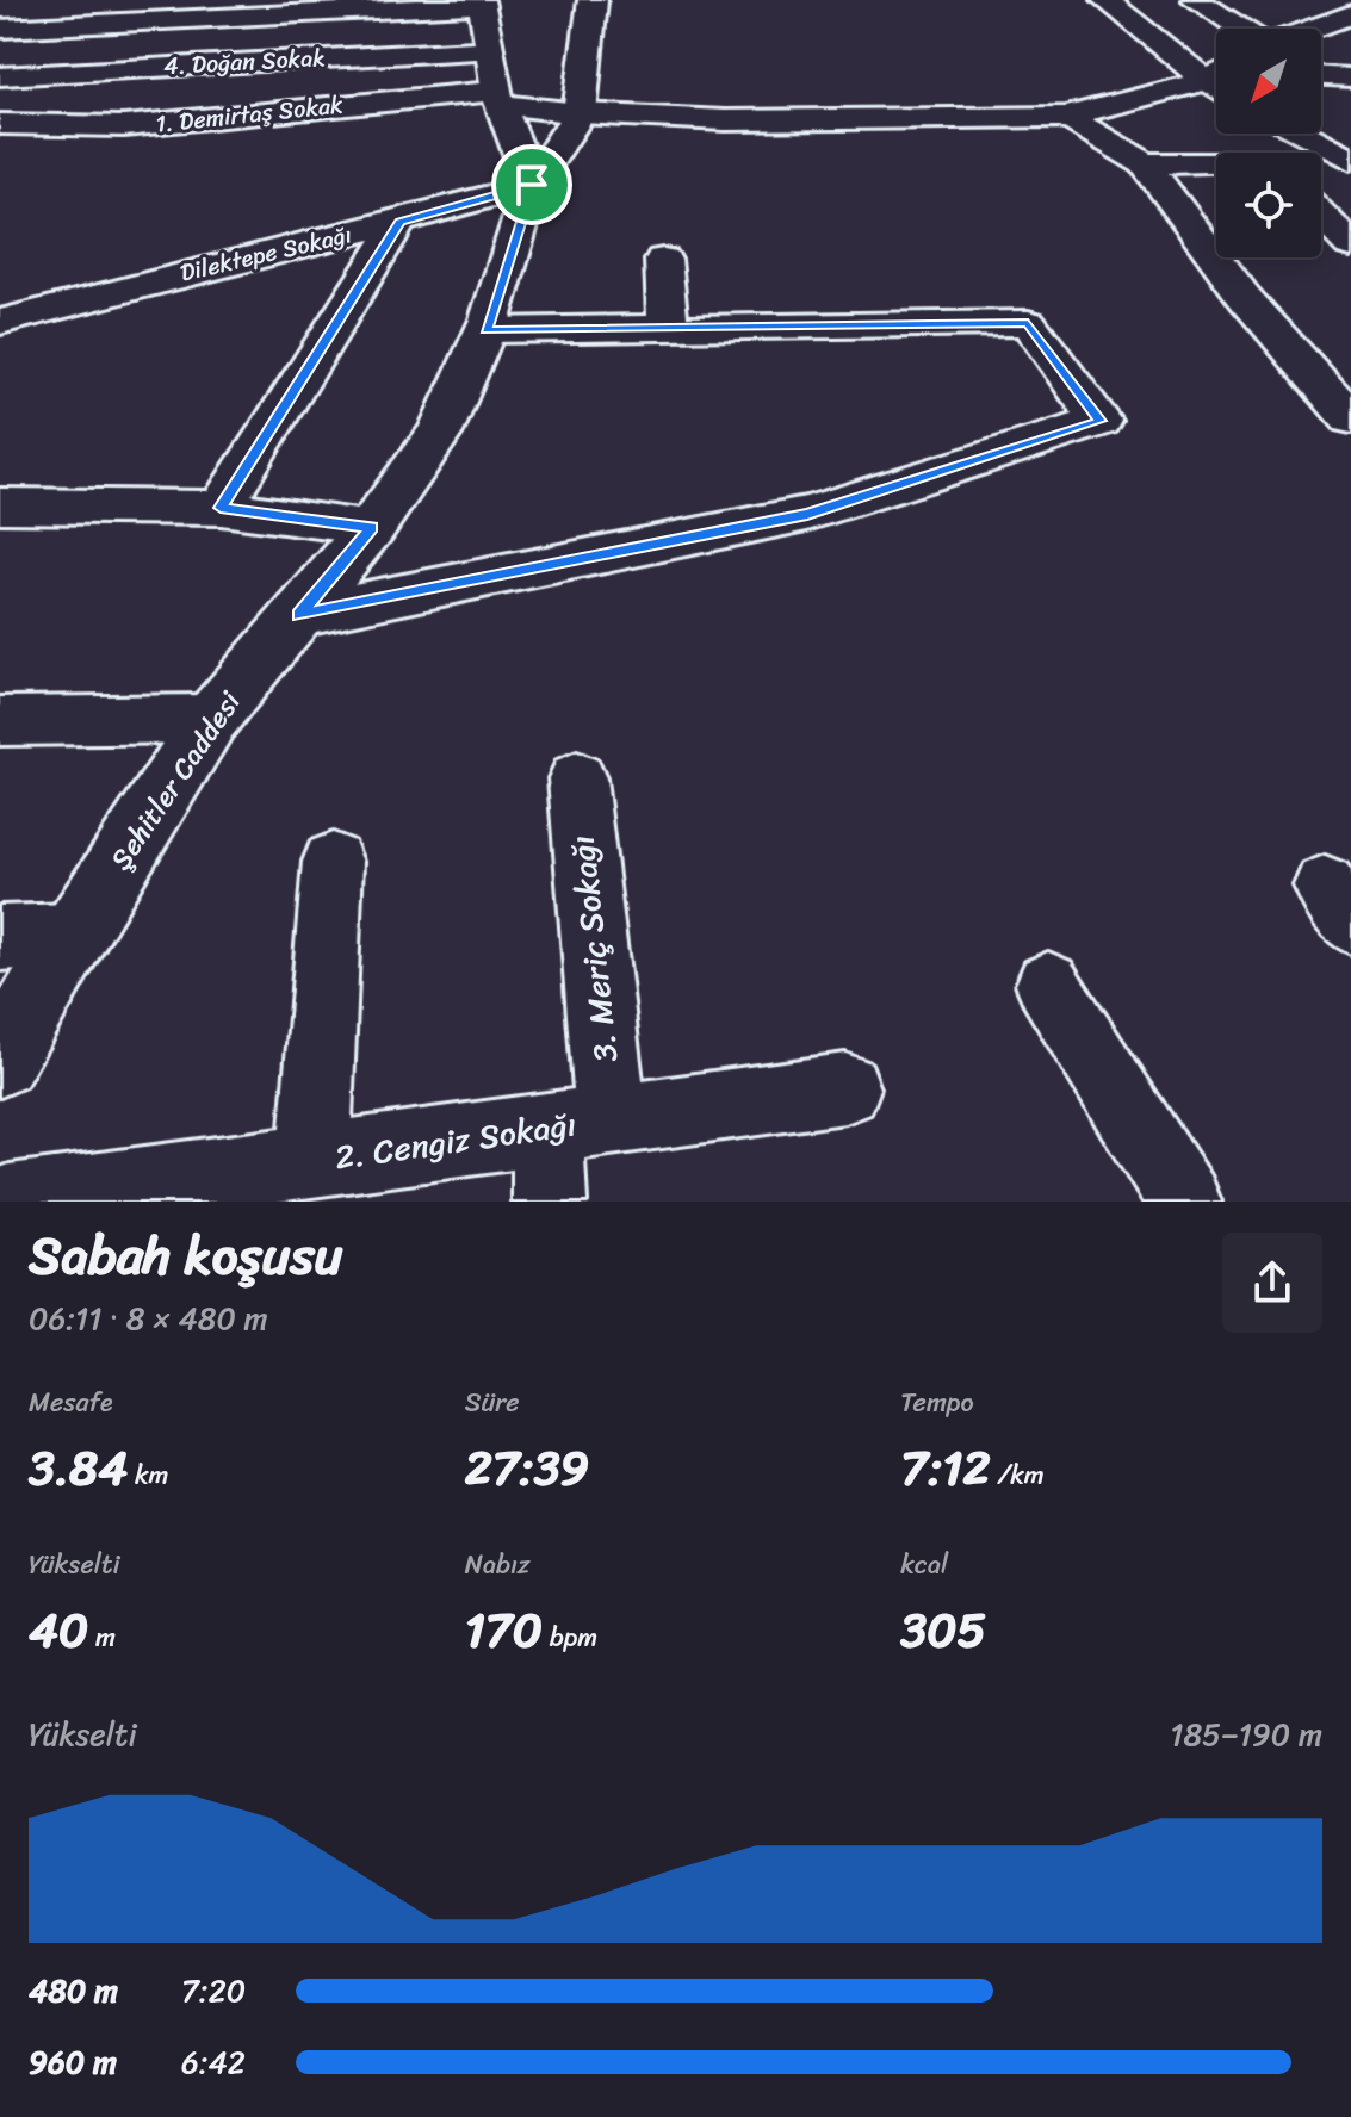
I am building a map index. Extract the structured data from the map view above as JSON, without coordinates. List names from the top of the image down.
{
  "streets": {
    "street": [
      "4. Doğan Sokak",
      "1. Demirtaş Sokak",
      "Dilektepe Sokağı",
      "Şehitler Caddesi",
      "3. Meriç Sokağı",
      "2. Cengiz Sokağı"
    ]
  },
  "crossings": [
    ["1. Demirtaş Sokak", "Şehitler Caddesi"],
    ["Dilektepe Sokağı", "Şehitler Caddesi"],
    ["3. Meriç Sokağı", "2. Cengiz Sokağı"]
  ],
  "north": "bottom left",
  "page": {
    "heading": ["Sabah koşusu", "06:11 · 8 × 480 m"],
    "stats": [
      ["Mesafe", "3.84 km"],
      ["Süre", "27:39"],
      ["Tempo", "7:12 /km"],
      ["Yükselti", "40 m"],
      ["Nabız", "170 bpm"],
      ["kcal", "305"]
    ],
    "chart": ["Yükselti", "185–190 m"],
    "list": [
      {
        "name": "480 m",
        "note": "7:20"
      },
      {
        "name": "960 m",
        "note": "6:42"
      }
    ]
  }
}
